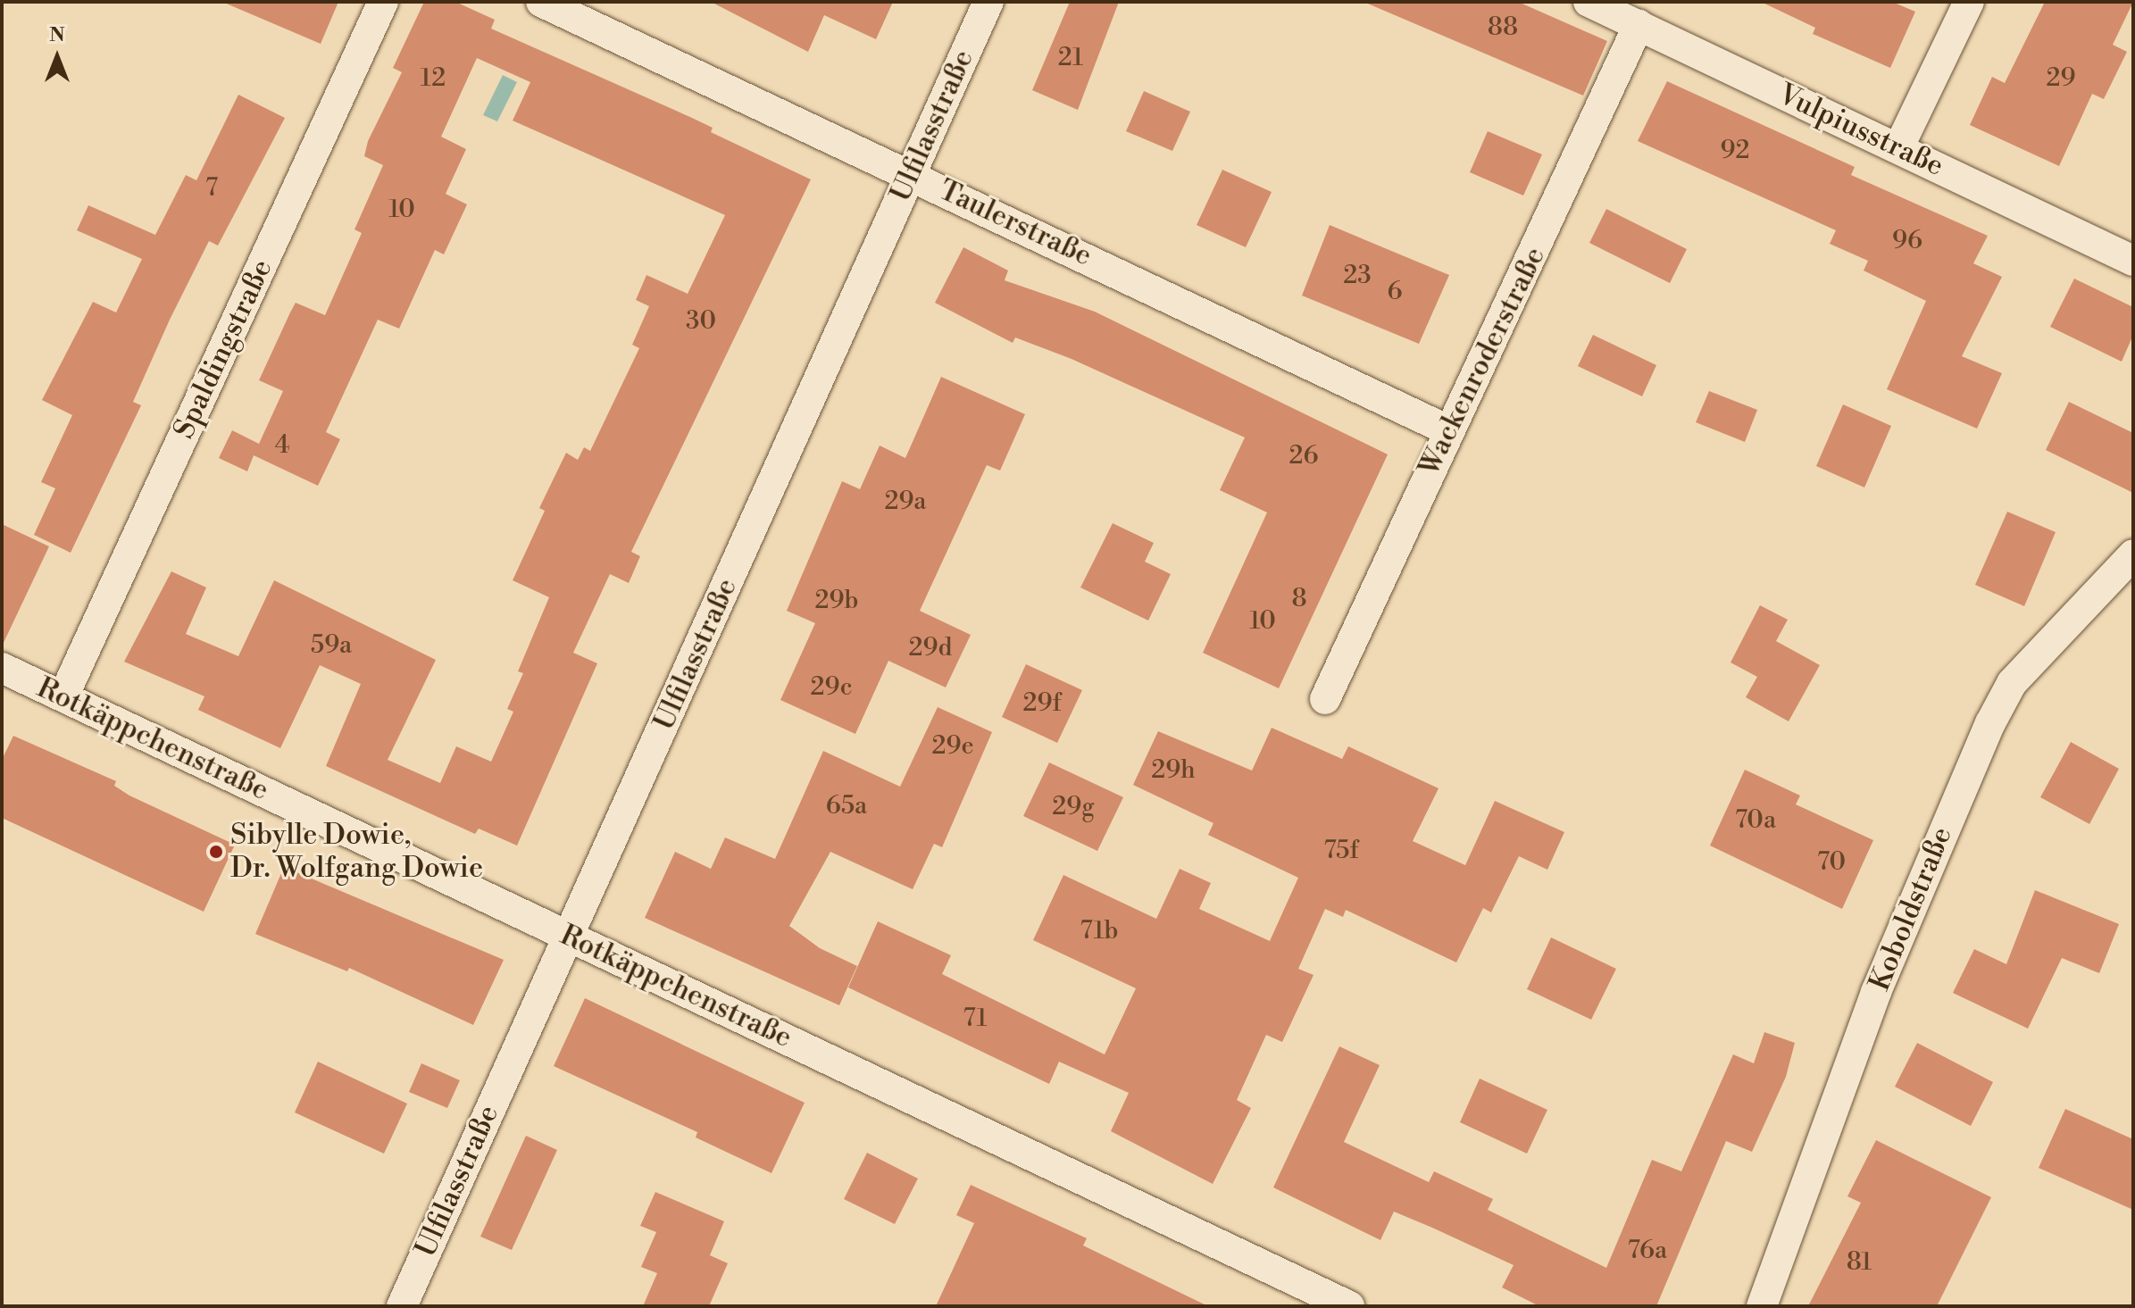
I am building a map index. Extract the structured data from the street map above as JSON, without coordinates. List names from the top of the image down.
{
  "streets": {
    "street": [
      "Ulfilasstraße",
      "Vulpiusstraße",
      "Taulerstraße",
      "Spaldingstraße",
      "Wackenroderstraße",
      "Rotkäppchenstraße",
      "Koboldstraße"
    ]
  },
  "crossings": [
    ["Ulfilasstraße", "Taulerstraße"],
    ["Ulfilasstraße", "Rotkäppchenstraße"],
    ["Vulpiusstraße", "Wackenroderstraße"],
    ["Taulerstraße", "Wackenroderstraße"],
    ["Spaldingstraße", "Rotkäppchenstraße"]
  ],
  "places": ["Sibylle Dowie, Dr. Wolfgang Dowie"],
  "house_numbers": [
    "88",
    "21",
    "12",
    "29",
    "92",
    "7",
    "10",
    "96",
    "23",
    "6",
    "30",
    "4",
    "26",
    "29a",
    "8",
    "29b",
    "10",
    "59a",
    "29d",
    "29c",
    "29f",
    "29e",
    "29h",
    "65a",
    "29g",
    "70a",
    "75f",
    "70",
    "71b",
    "71",
    "76a",
    "81"
  ],
  "north": "top"
}
